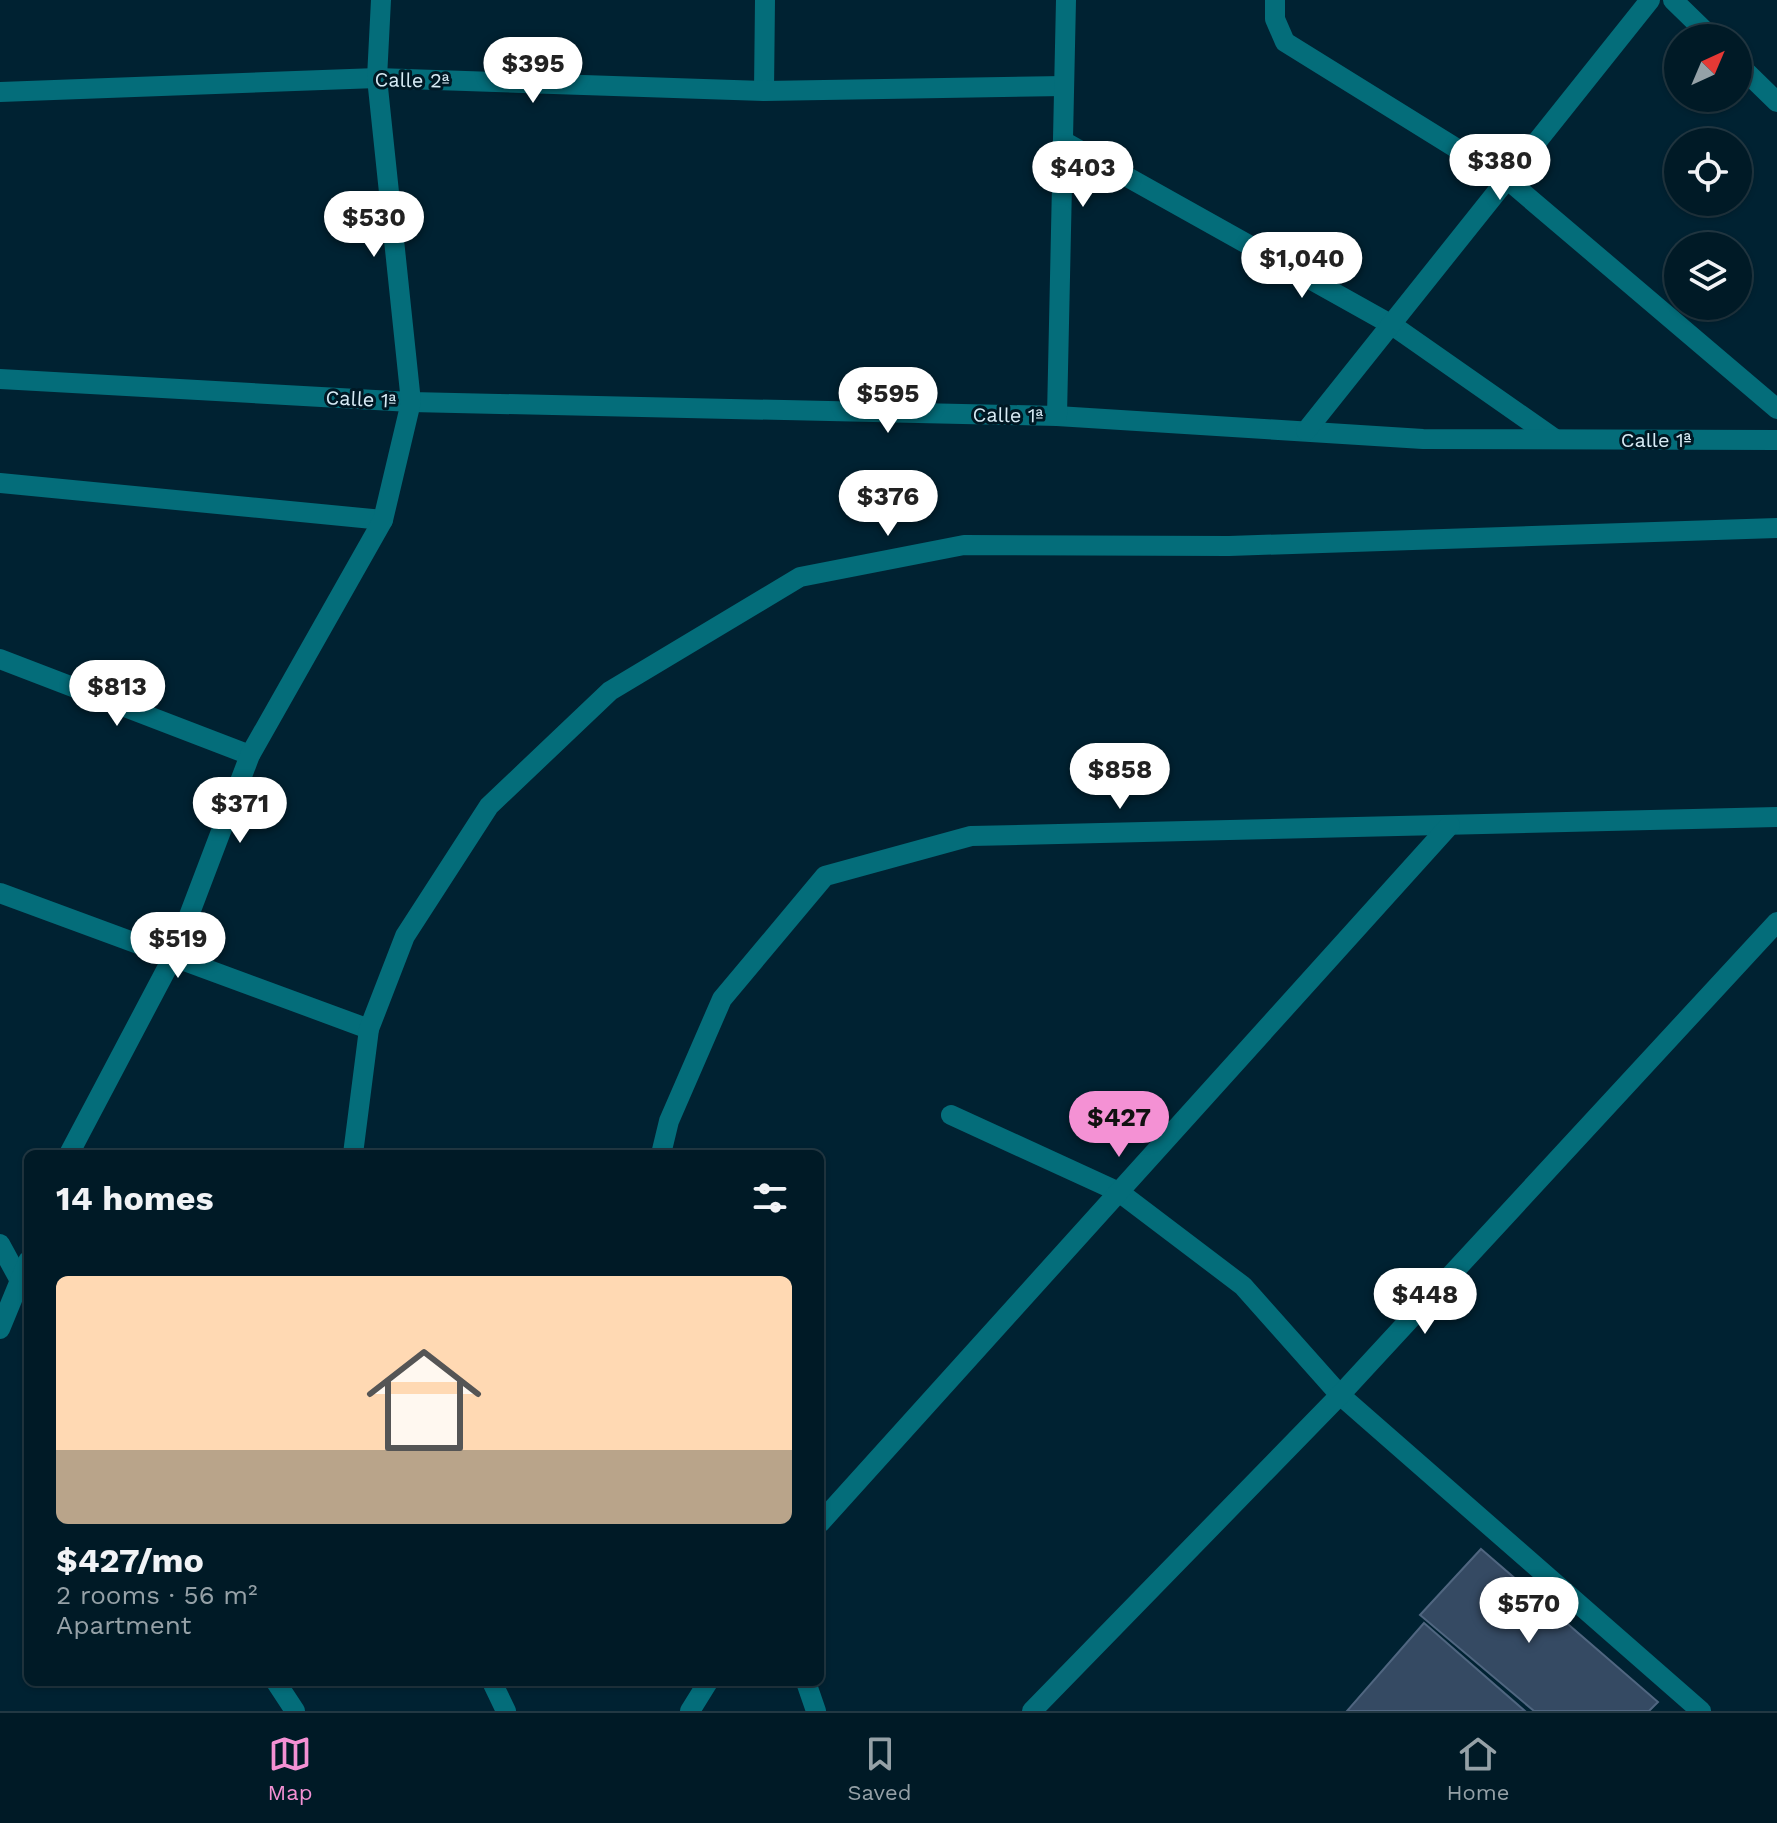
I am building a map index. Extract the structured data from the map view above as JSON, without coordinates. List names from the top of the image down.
{
  "streets": {
    "street": ["Calle 2ª", "Calle 1ª"]
  },
  "north": "top right",
  "page": {
    "price": [
      "$395",
      "$380",
      "$403",
      "$530",
      "$1,040",
      "$595",
      "$376",
      "$813",
      "$858",
      "$371",
      "$519",
      "$427",
      "$448",
      "$570"
    ],
    "heading": "14 homes",
    "list": [
      {
        "name": "$427/mo",
        "note": "2 rooms · 56 m² · Apartment"
      }
    ],
    "tabs": ["Map", "Saved", "Home"]
  }
}
